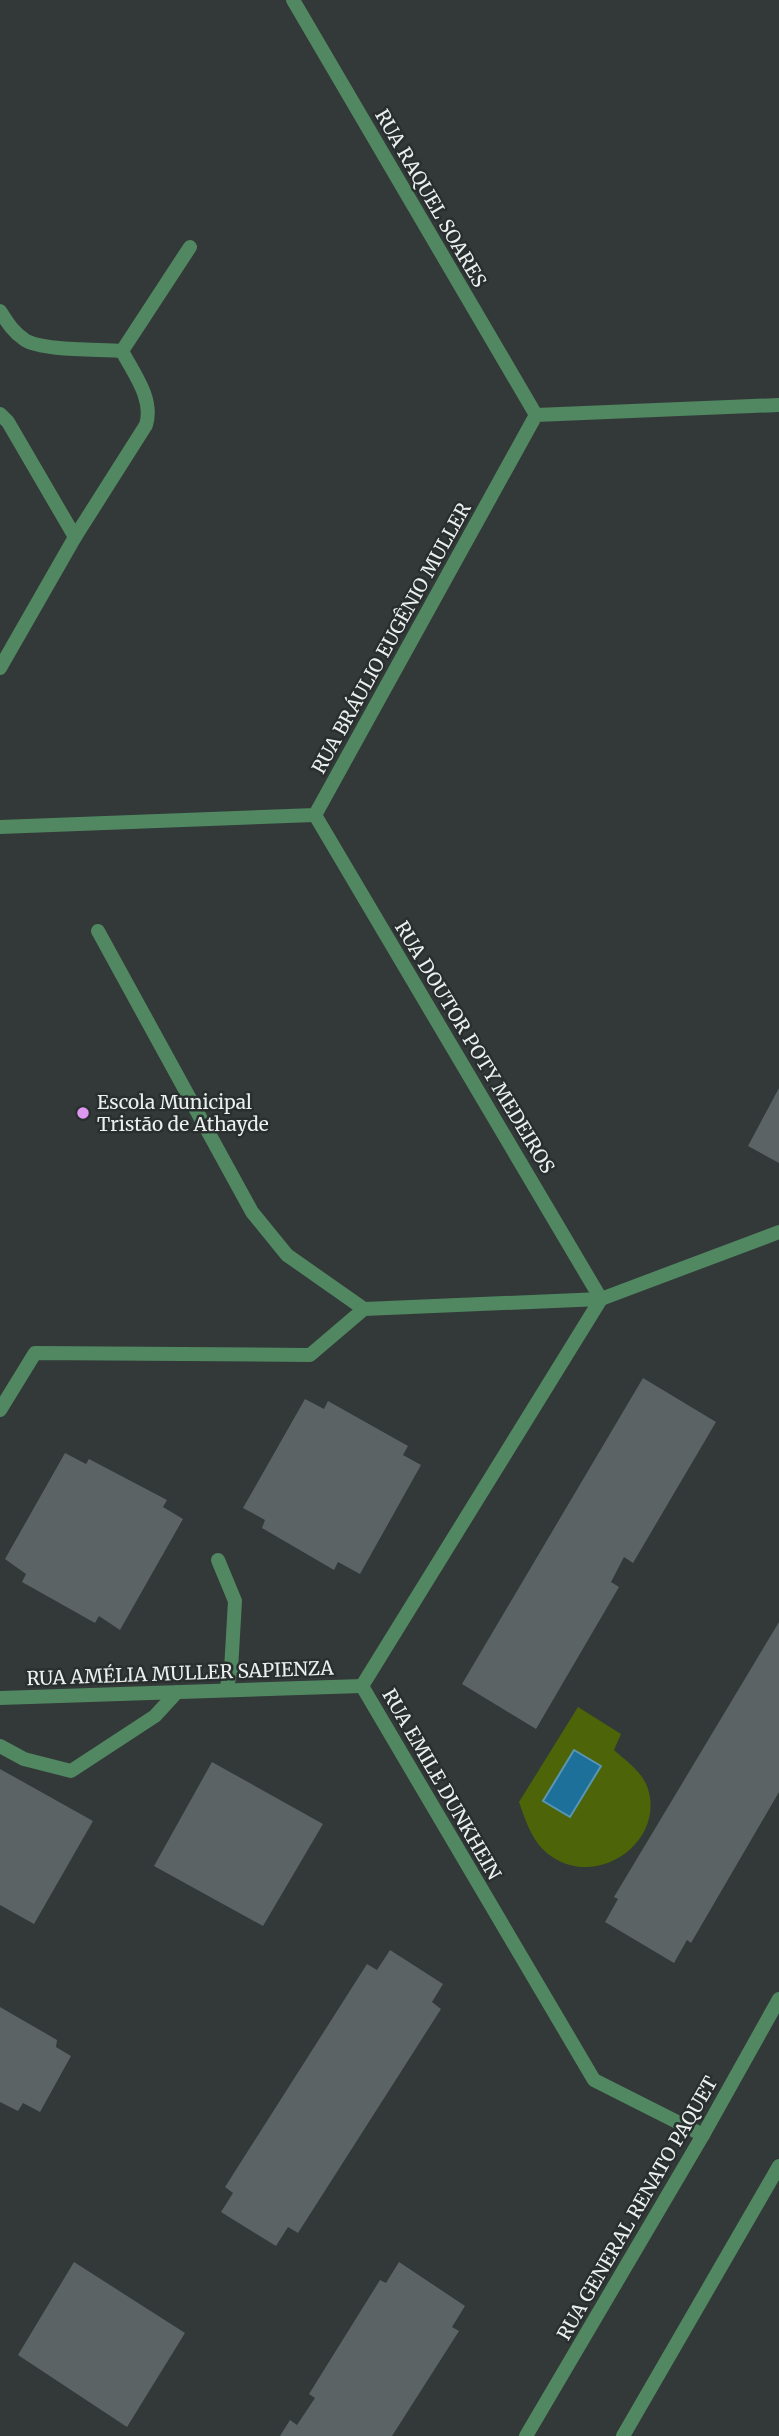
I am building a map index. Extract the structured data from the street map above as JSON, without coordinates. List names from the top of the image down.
{
  "streets": {
    "street": [
      "RUA RAQUEL SOARES",
      "RUA BRÁULIO EUGÊNIO MULLER",
      "RUA DOUTOR POTY MEDEIROS",
      "RUA AMÉLIA MULLER SAPIENZA",
      "RUA EMILE DUNKHEIN",
      "RUA GENERAL RENATO PAQUET"
    ]
  },
  "crossings": [
    ["RUA RAQUEL SOARES", "RUA BRÁULIO EUGÊNIO MULLER"],
    ["RUA BRÁULIO EUGÊNIO MULLER", "RUA DOUTOR POTY MEDEIROS"],
    ["RUA DOUTOR POTY MEDEIROS", "RUA EMILE DUNKHEIN"],
    ["RUA AMÉLIA MULLER SAPIENZA", "RUA EMILE DUNKHEIN"],
    ["RUA EMILE DUNKHEIN", "RUA GENERAL RENATO PAQUET"]
  ],
  "places": ["Escola Municipal Tristão de Athayde"]
}
